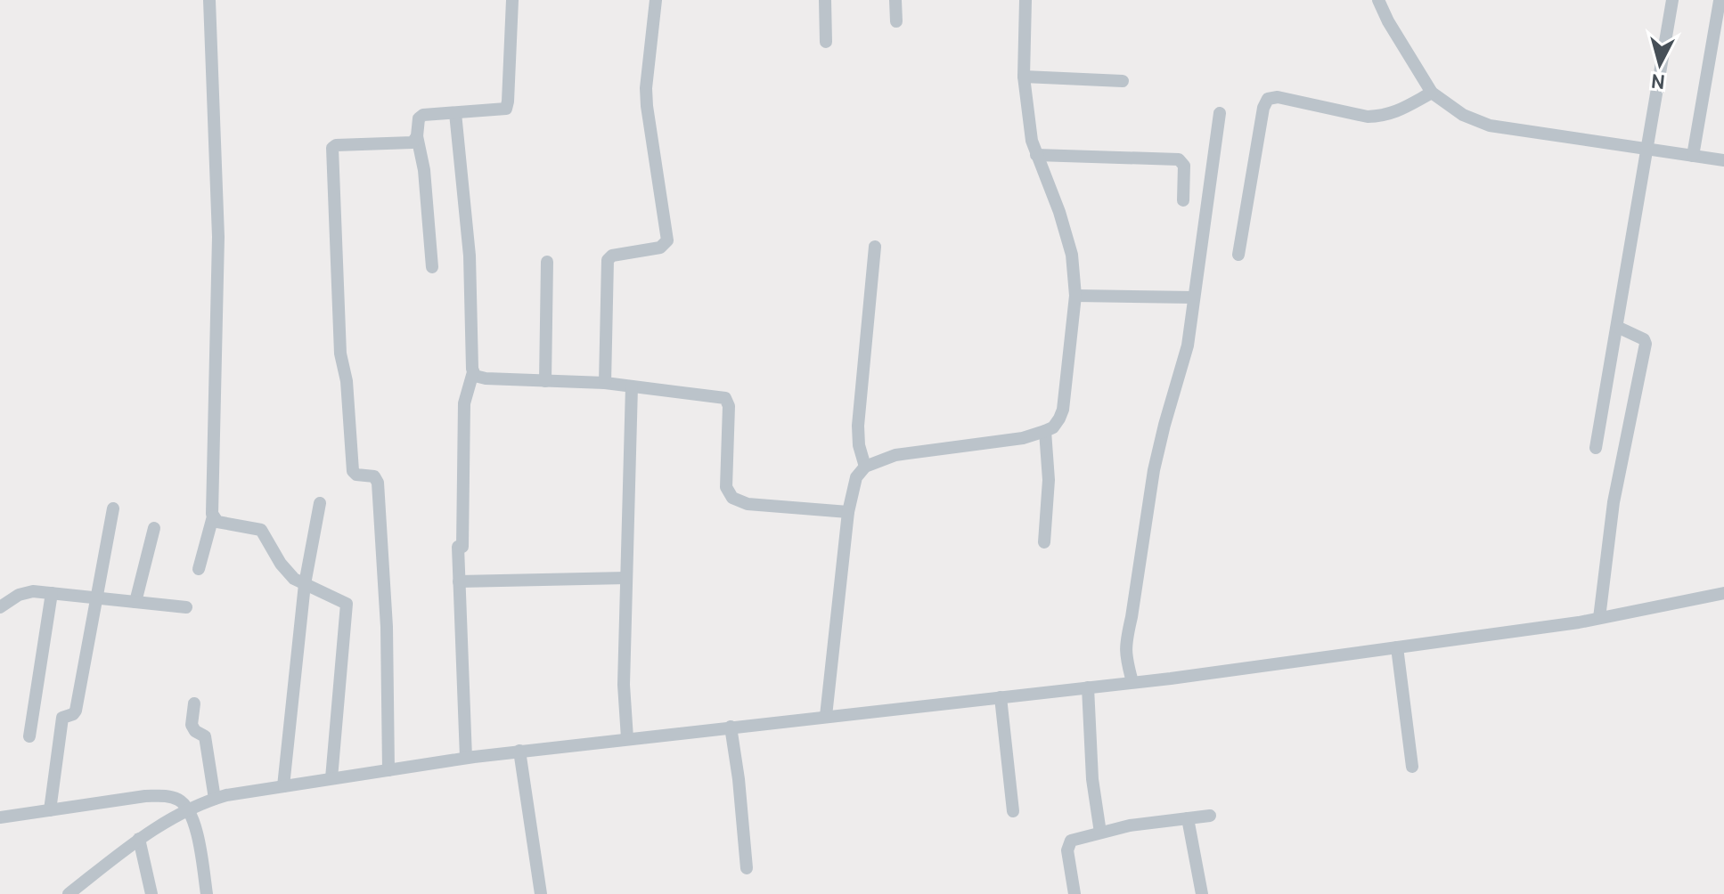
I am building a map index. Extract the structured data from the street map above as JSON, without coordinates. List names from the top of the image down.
{
  "north": "bottom"
}
